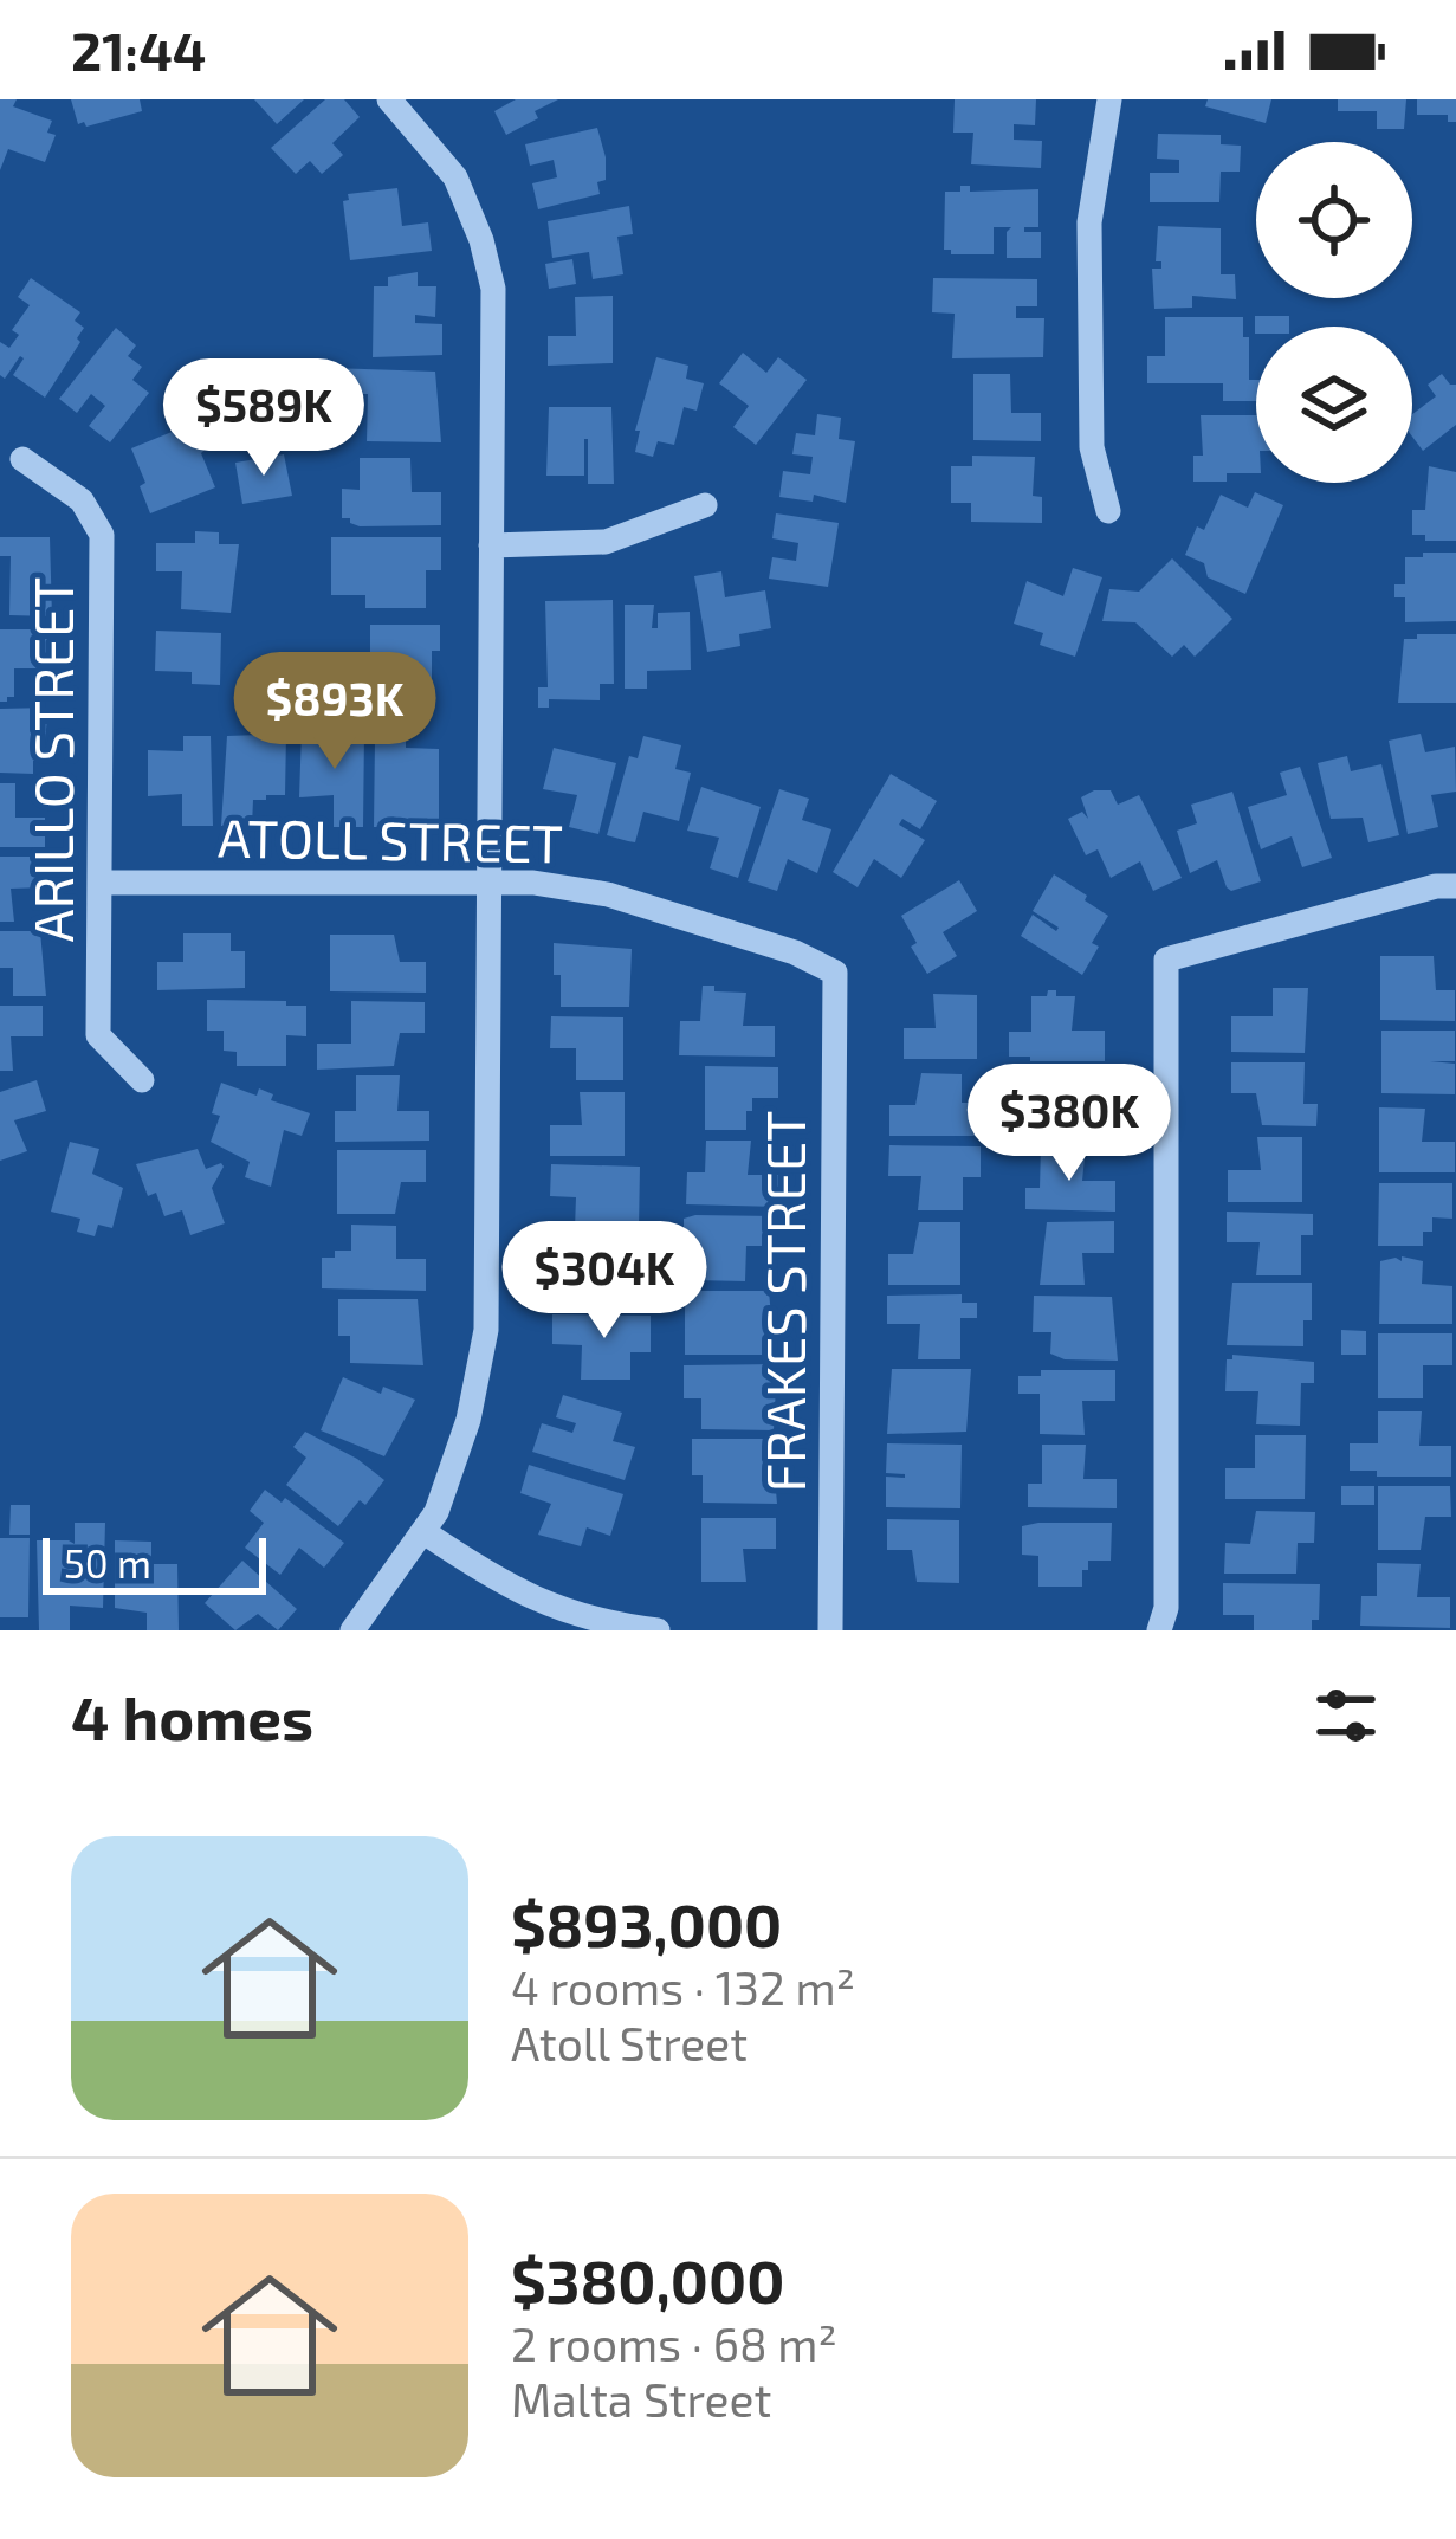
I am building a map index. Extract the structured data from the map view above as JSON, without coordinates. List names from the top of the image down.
{
  "streets": {
    "street": ["ARILLO STREET", "ATOLL STREET", "FRAKES STREET"]
  },
  "crossings": [
    ["ARILLO STREET", "ATOLL STREET"],
    ["ATOLL STREET", "FRAKES STREET"]
  ],
  "scale_bar": "50 m",
  "page": {
    "status": "21:44",
    "price": [
      "$589K",
      "$893K",
      "$380K",
      "$304K"
    ],
    "scale": "50 m",
    "heading": "4 homes",
    "list": [
      {
        "name": "$893,000",
        "note": "4 rooms · 132 m² · Atoll Street"
      },
      {
        "name": "$380,000",
        "note": "2 rooms · 68 m² · Malta Street"
      }
    ]
  }
}
